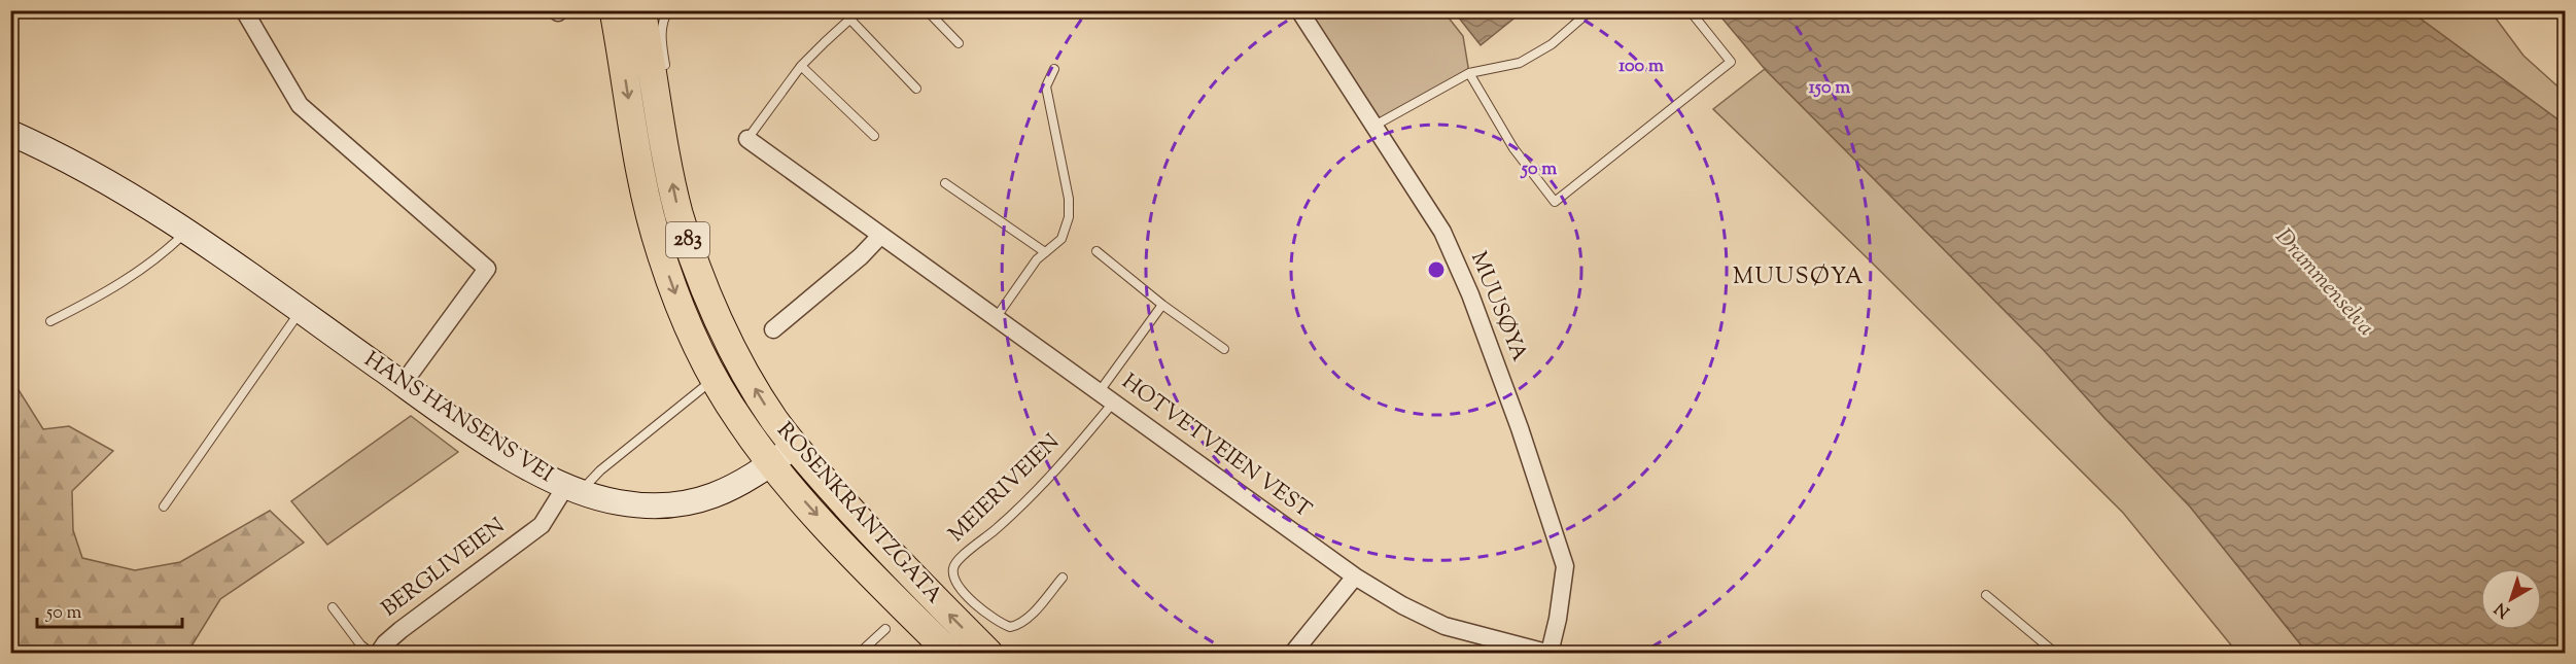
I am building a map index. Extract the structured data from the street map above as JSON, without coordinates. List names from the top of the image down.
{
  "streets": {
    "main road": ["283", "HANS HANSENS VEI", "ROSENKRANTZGATA"],
    "street": ["MUUSØYA", "HOTVETVEIEN VEST", "BERGLIVEIEN"],
    "lane": ["MEIERIVEIEN"]
  },
  "crossings": [
    ["MUUSØYA", "HOTVETVEIEN VEST"],
    ["HANS HANSENS VEI", "ROSENKRANTZGATA"],
    ["HANS HANSENS VEI", "BERGLIVEIEN"],
    ["HOTVETVEIEN VEST", "MEIERIVEIEN"]
  ],
  "districts": ["MUUSØYA"],
  "water": ["Drammenselva"],
  "scale_bar": "50 m",
  "north": "bottom left",
  "rings": ["100 m", "150 m", "50 m"]
}
